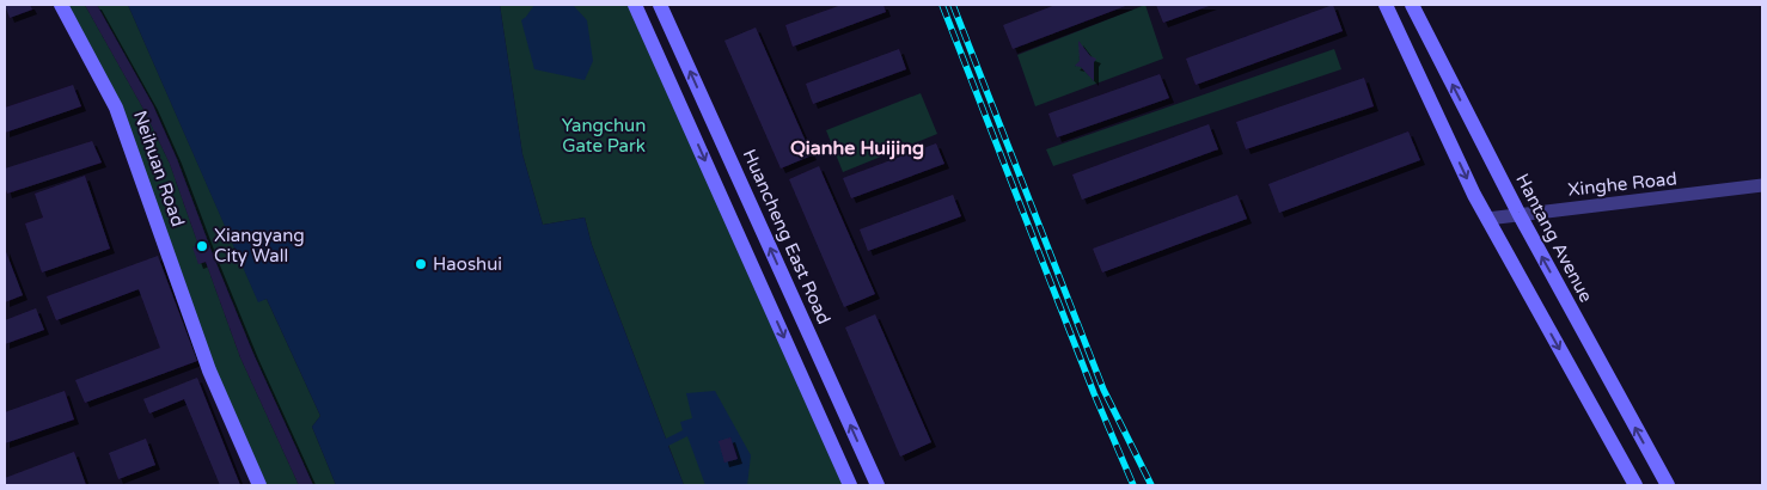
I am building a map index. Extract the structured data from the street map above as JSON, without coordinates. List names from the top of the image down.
{
  "streets": {
    "main road": ["Neihuan Road", "Huancheng East Road", "Hantang Avenue"],
    "street": ["Xinghe Road"]
  },
  "crossings": [
    ["Xinghe Road", "Hantang Avenue"]
  ],
  "districts": ["Qianhe Huijing"],
  "parks": ["Yangchun Gate Park"],
  "places": ["Xiangyang City Wall", "Haoshui"]
}
